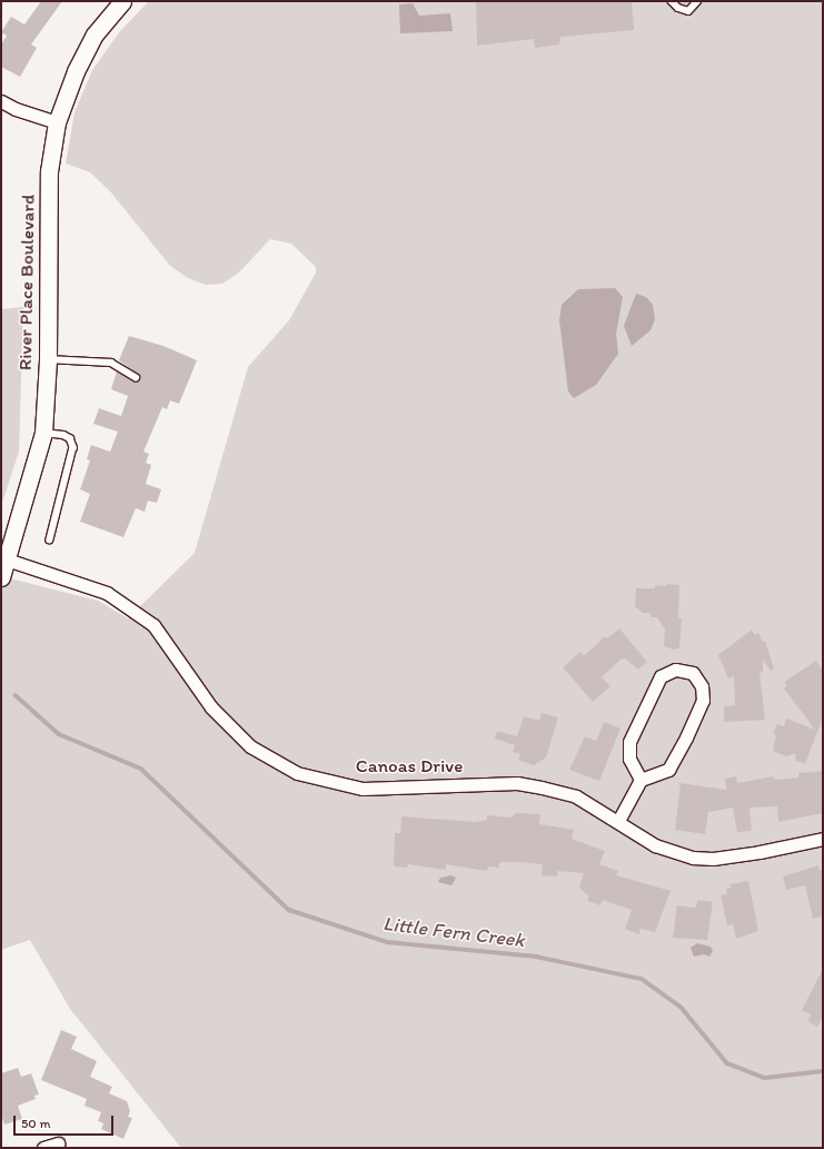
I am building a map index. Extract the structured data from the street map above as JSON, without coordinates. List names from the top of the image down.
{
  "streets": {
    "street": ["River Place Boulevard", "Canoas Drive"]
  },
  "crossings": [
    ["River Place Boulevard", "Canoas Drive"]
  ],
  "water": ["Little Fern Creek"],
  "scale_bar": "50 m"
}
